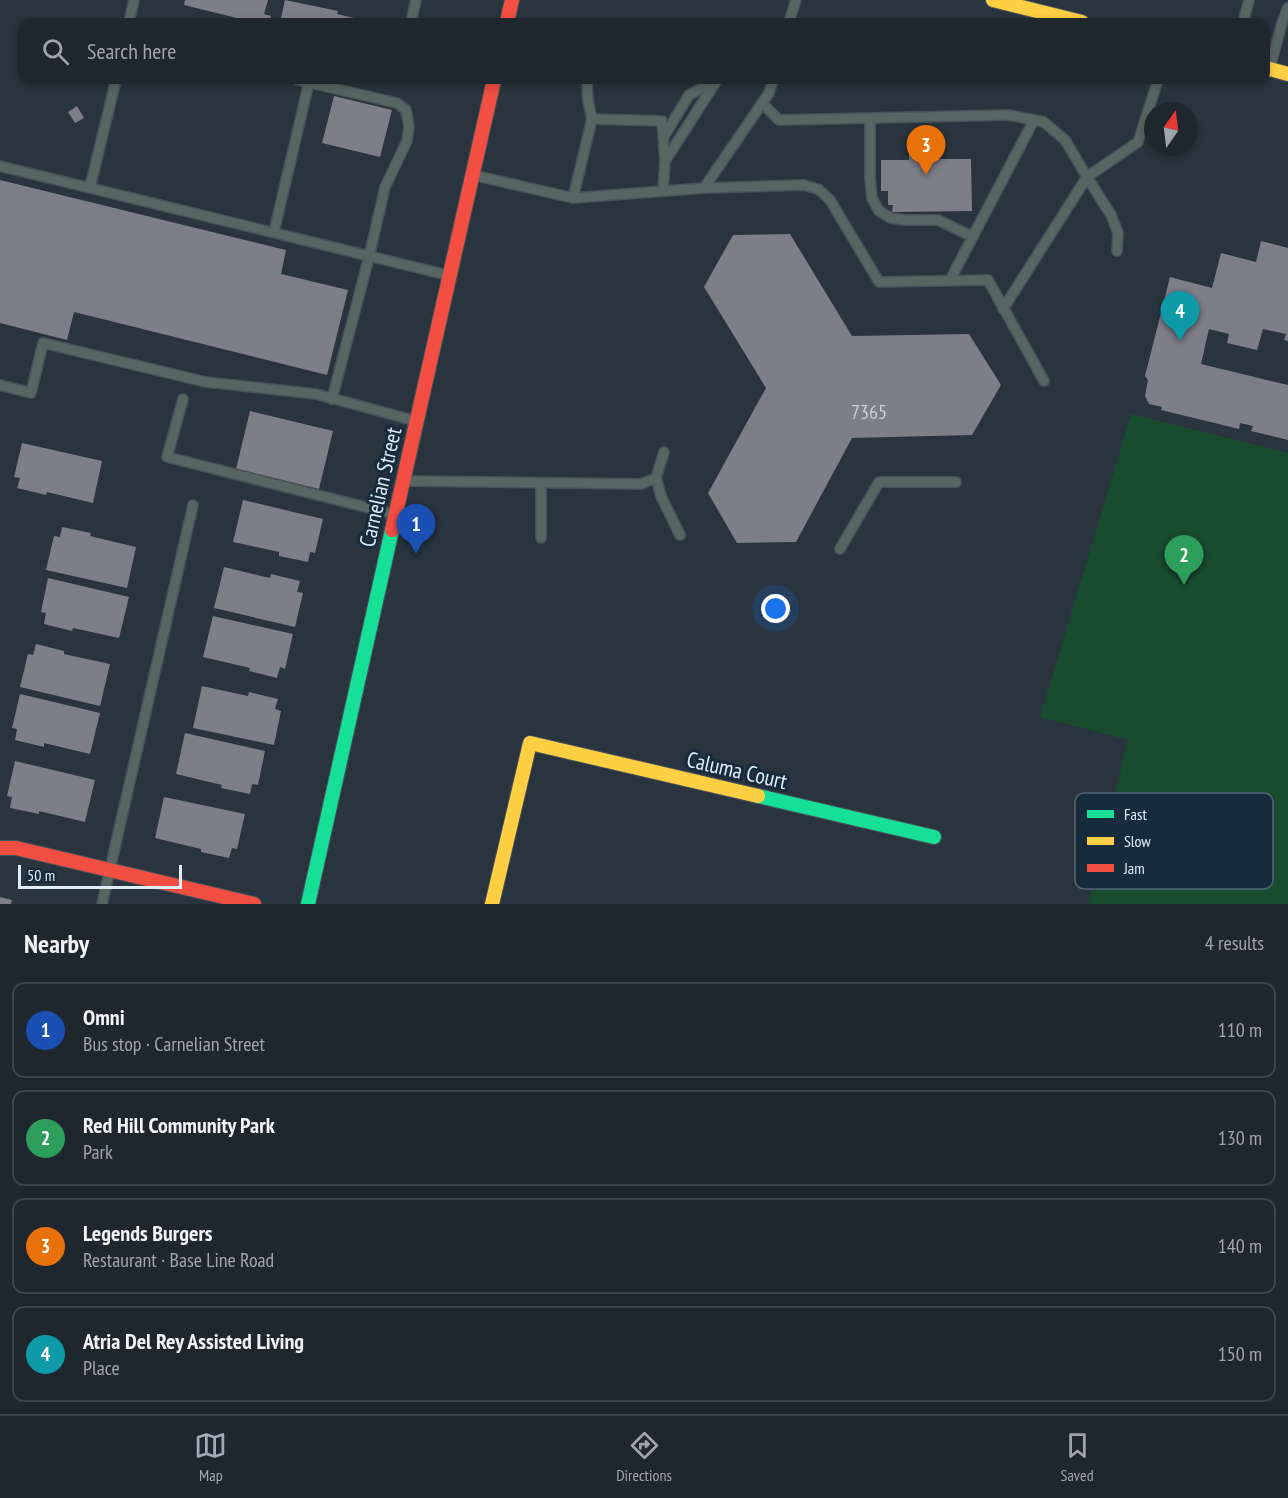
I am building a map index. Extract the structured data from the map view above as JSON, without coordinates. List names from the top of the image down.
{
  "streets": {
    "main road": ["Carnelian Street", "Caluma Court"]
  },
  "house_numbers": ["7365"],
  "legend": ["Fast", "Slow", "Jam"],
  "scale_bar": "50 m",
  "north": "top",
  "page": {
    "search": "Search here",
    "pins": [
      "3",
      "4",
      "1",
      "2"
    ],
    "scale": "50 m",
    "heading": ["Nearby", "4 results"],
    "list": [
      {
        "mark": "1",
        "name": "Omni",
        "note": "Bus stop · Carnelian Street",
        "value": "110 m"
      },
      {
        "mark": "2",
        "name": "Red Hill Community Park",
        "note": "Park",
        "value": "130 m"
      },
      {
        "mark": "3",
        "name": "Legends Burgers",
        "note": "Restaurant · Base Line Road",
        "value": "140 m"
      },
      {
        "mark": "4",
        "name": "Atria Del Rey Assisted Living",
        "note": "Place",
        "value": "150 m"
      }
    ],
    "nav": ["Map", "Directions", "Saved"]
  }
}
